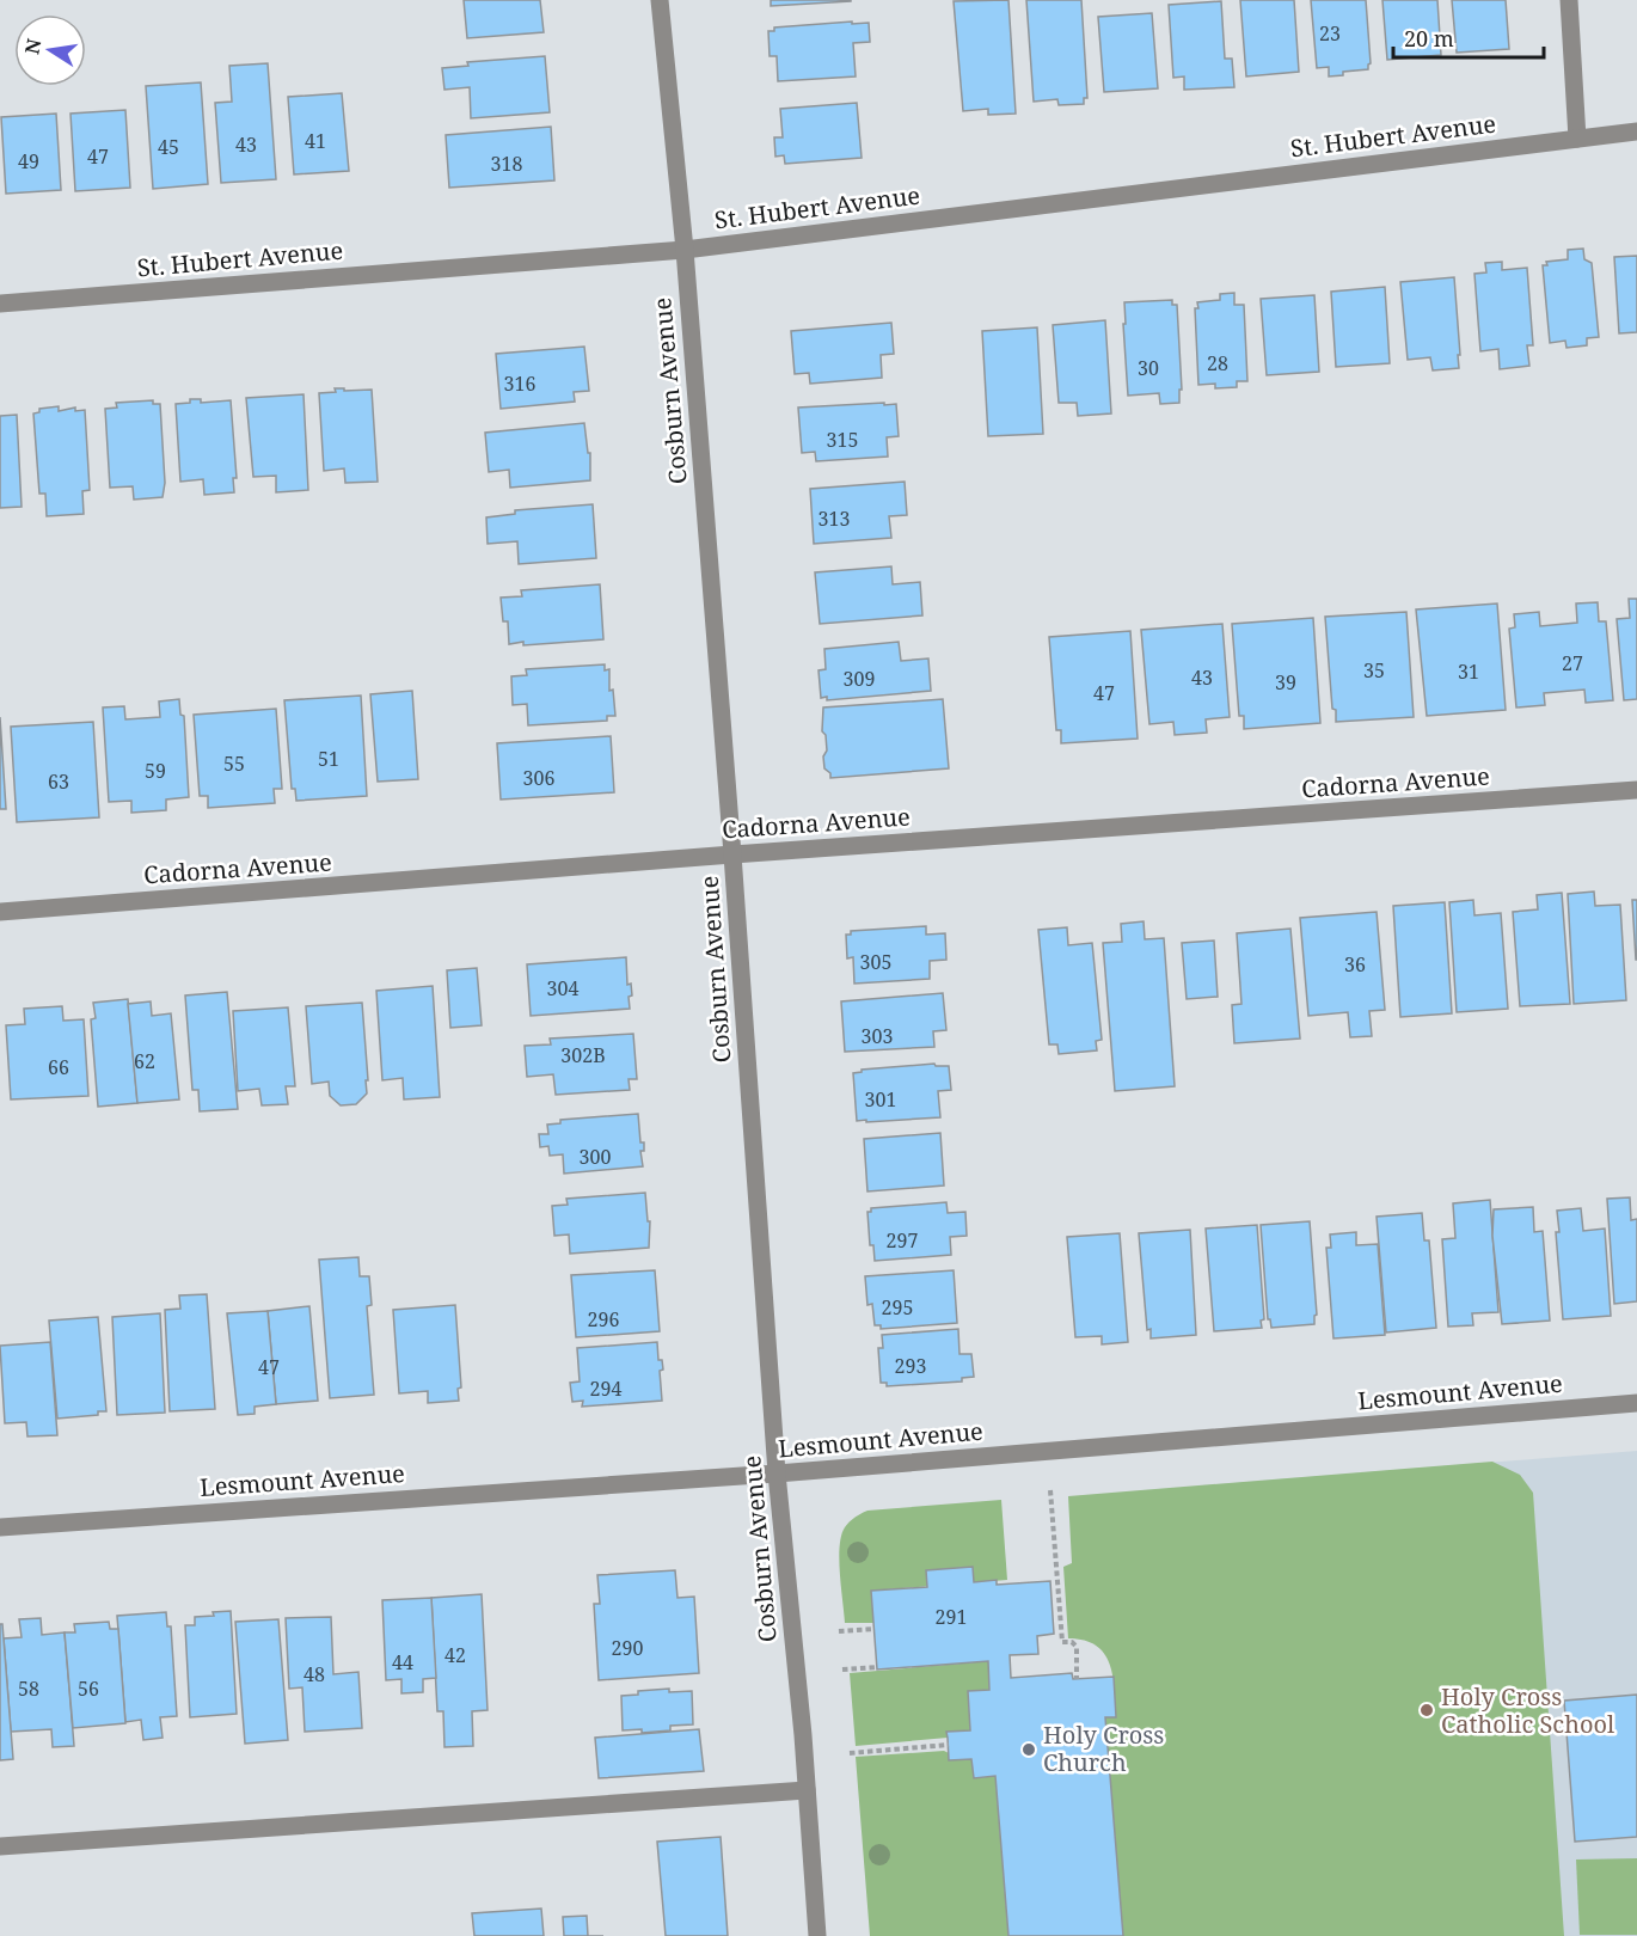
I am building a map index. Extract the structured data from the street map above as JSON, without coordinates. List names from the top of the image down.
{
  "streets": {
    "street": [
      "St. Hubert Avenue",
      "Cosburn Avenue",
      "Cadorna Avenue",
      "Lesmount Avenue"
    ]
  },
  "crossings": [
    ["St. Hubert Avenue", "Cosburn Avenue"],
    ["Cosburn Avenue", "Cadorna Avenue"],
    ["Cosburn Avenue", "Lesmount Avenue"]
  ],
  "places": ["Holy Cross Catholic School", "Holy Cross Church"],
  "house_numbers": [
    "23",
    "41",
    "43",
    "45",
    "47",
    "49",
    "318",
    "28",
    "30",
    "316",
    "315",
    "313",
    "27",
    "35",
    "31",
    "43",
    "309",
    "39",
    "47",
    "51",
    "55",
    "59",
    "306",
    "63",
    "305",
    "36",
    "304",
    "303",
    "302B",
    "62",
    "66",
    "301",
    "300",
    "297",
    "295",
    "296",
    "293",
    "47",
    "294",
    "291",
    "290",
    "42",
    "44",
    "48",
    "58",
    "56"
  ],
  "scale_bar": "20 m",
  "north": "left"
}
